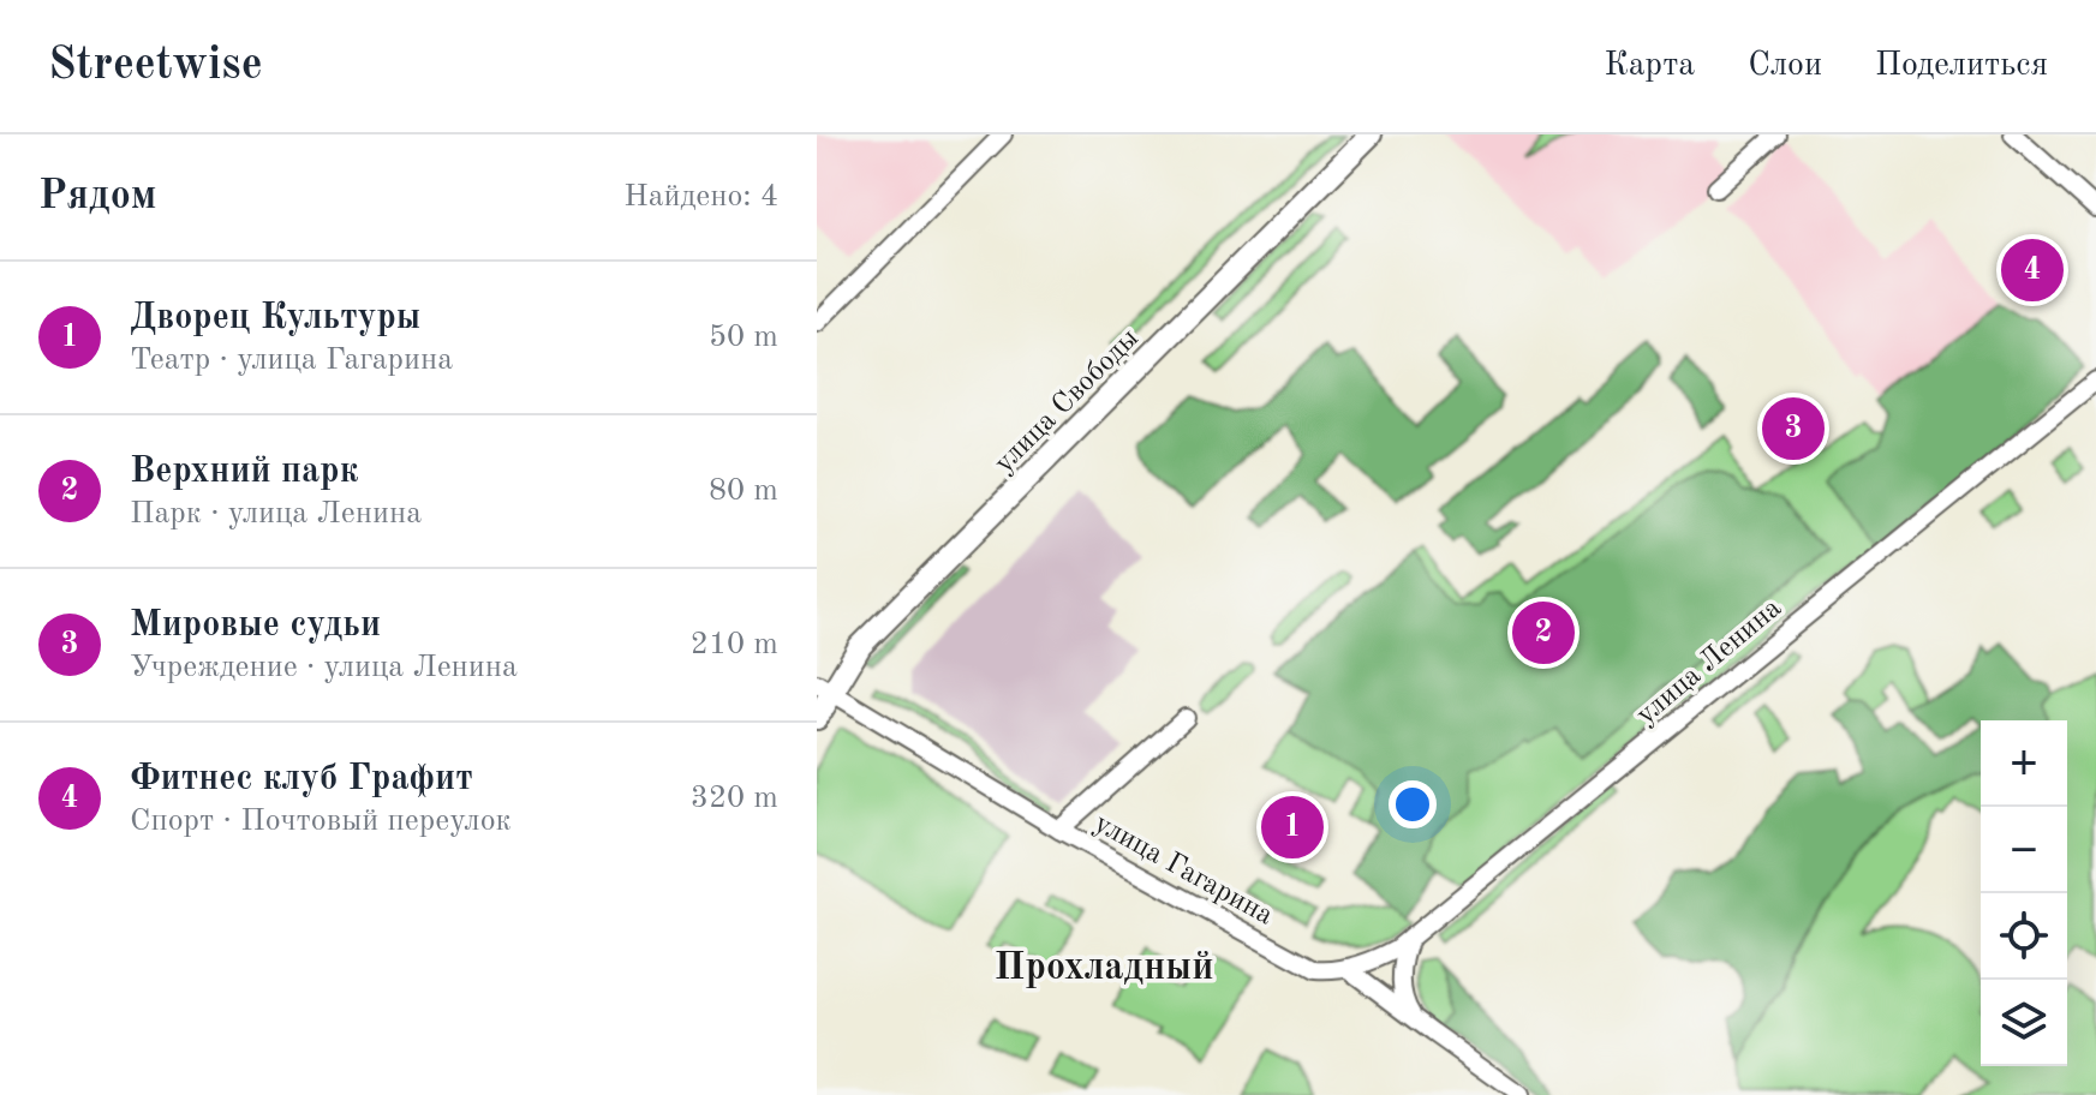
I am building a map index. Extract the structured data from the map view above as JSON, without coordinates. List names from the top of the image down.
{
  "streets": {
    "main road": ["улица Свободы"],
    "street": ["улица Ленина", "улица Гагарина"]
  },
  "crossings": [
    ["улица Свободы", "улица Гагарина"],
    ["улица Ленина", "улица Гагарина"]
  ],
  "districts": ["Прохладный"],
  "page": {
    "header": "Streetwise",
    "nav": ["Карта", "Слои", "Поделиться"],
    "heading": ["Рядом", "Найдено: 4"],
    "pins": [
      "4",
      "3",
      "2",
      "1"
    ],
    "list": [
      {
        "mark": "1",
        "name": "Дворец Культуры",
        "note": "Театр · улица Гагарина",
        "value": "50 m"
      },
      {
        "mark": "2",
        "name": "Верхний парк",
        "note": "Парк · улица Ленина",
        "value": "80 m"
      },
      {
        "mark": "3",
        "name": "Мировые судьи",
        "note": "Учреждение · улица Ленина",
        "value": "210 m"
      },
      {
        "mark": "4",
        "name": "Фитнес клуб Графит",
        "note": "Спорт · Почтовый переулок",
        "value": "320 m"
      }
    ],
    "map_buttons": ["+", "−"]
  }
}
